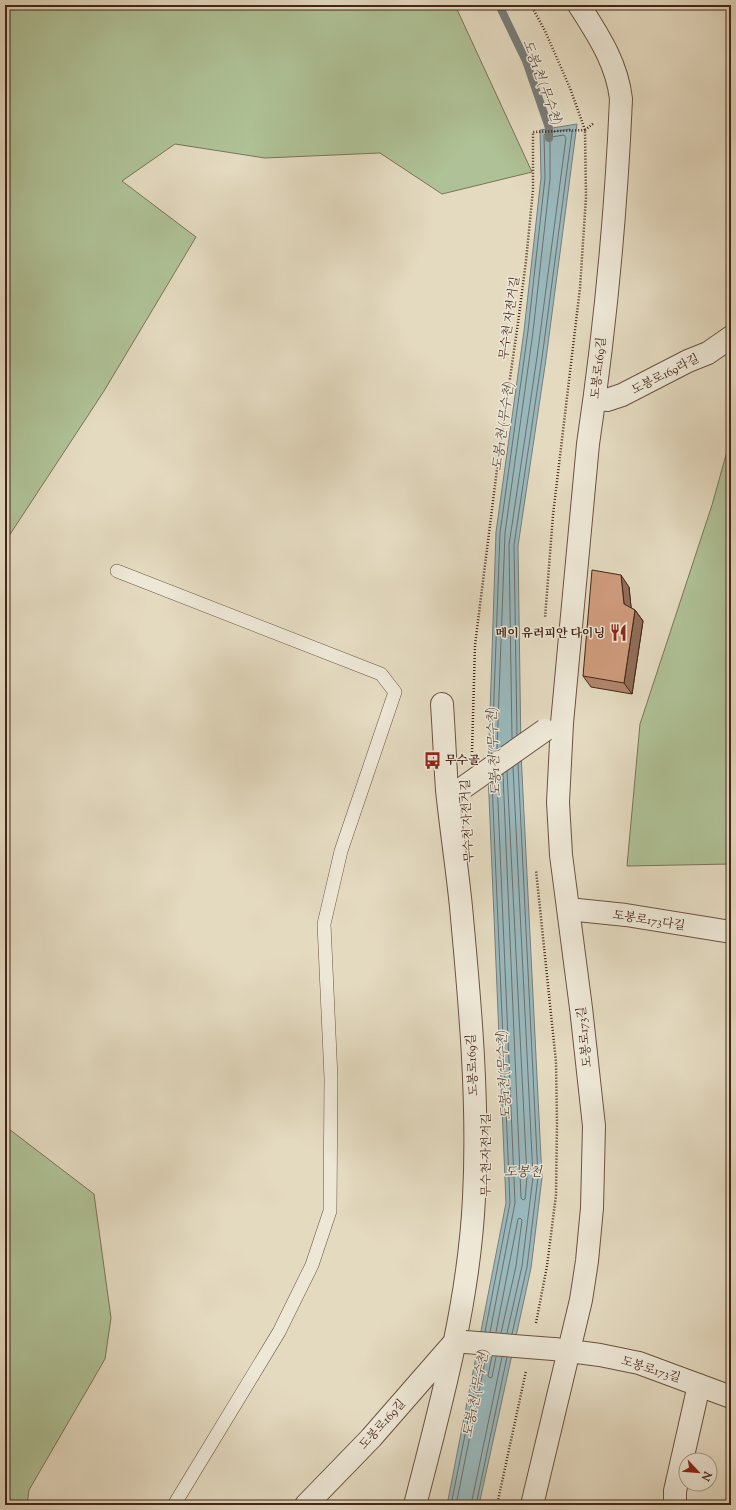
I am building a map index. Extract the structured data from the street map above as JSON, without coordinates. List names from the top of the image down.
{
  "streets": {
    "street": [
      "도봉로169길",
      "도봉로169라길",
      "도봉로173다길",
      "도봉로173길"
    ],
    "path": ["무수천 자전거길"]
  },
  "crossings": [
    ["도봉로169길", "도봉로169라길"],
    ["도봉로169길", "도봉로173길"],
    ["도봉로173다길", "도봉로173길"]
  ],
  "water": ["도봉1천 (무수천)", "도봉천"],
  "places": {
    "restaurant": ["메이 유러피안 다이닝"],
    "bus stop": ["무수골"]
  },
  "north": "bottom right"
}
